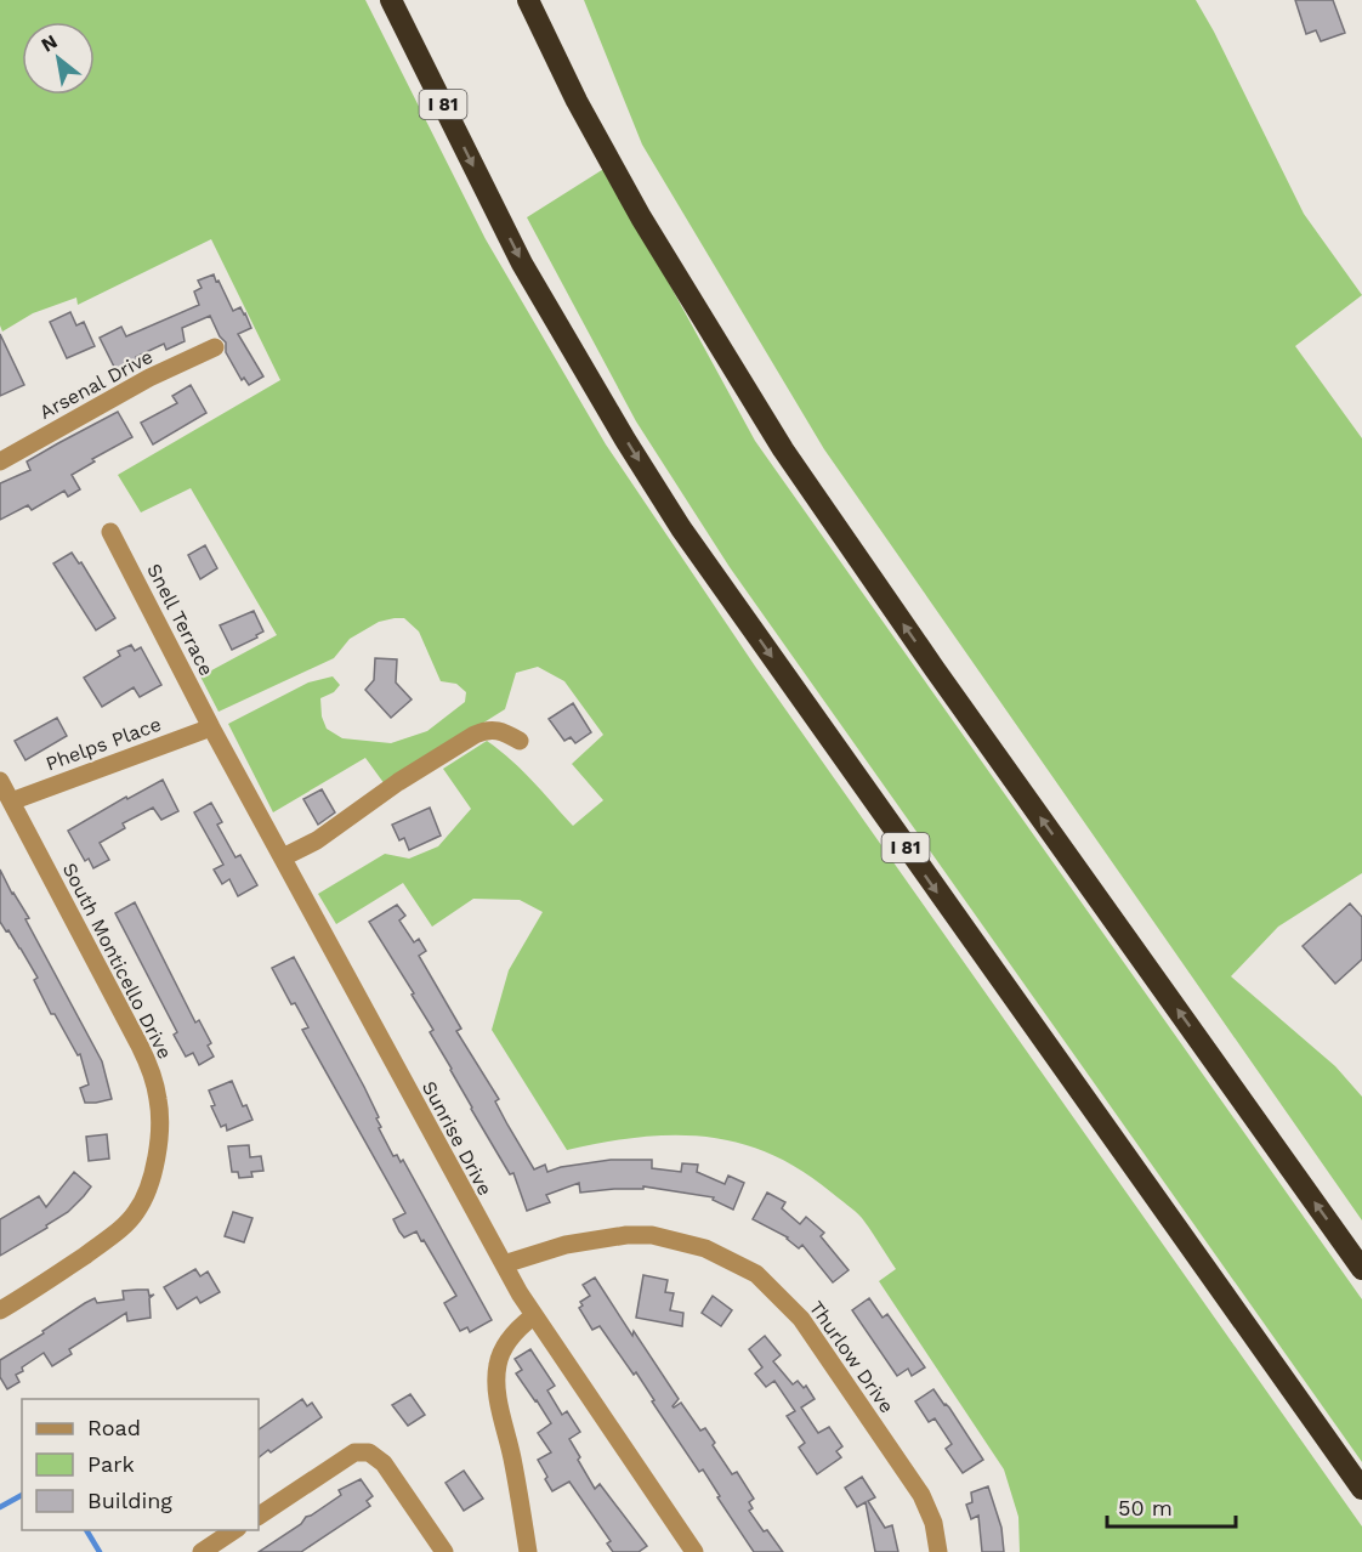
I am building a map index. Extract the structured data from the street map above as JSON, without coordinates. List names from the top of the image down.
{
  "streets": {
    "highway": ["I 81"],
    "street": [
      "Arsenal Drive",
      "Snell Terrace",
      "Phelps Place",
      "South Monticello Drive",
      "Sunrise Drive",
      "Thurlow Drive"
    ]
  },
  "crossings": [
    ["Snell Terrace", "Phelps Place"],
    ["Snell Terrace", "Sunrise Drive"],
    ["Phelps Place", "South Monticello Drive"],
    ["Phelps Place", "Sunrise Drive"],
    ["Sunrise Drive", "Thurlow Drive"]
  ],
  "legend": ["Road", "Park", "Building"],
  "scale_bar": "50 m",
  "north": "top left"
}
